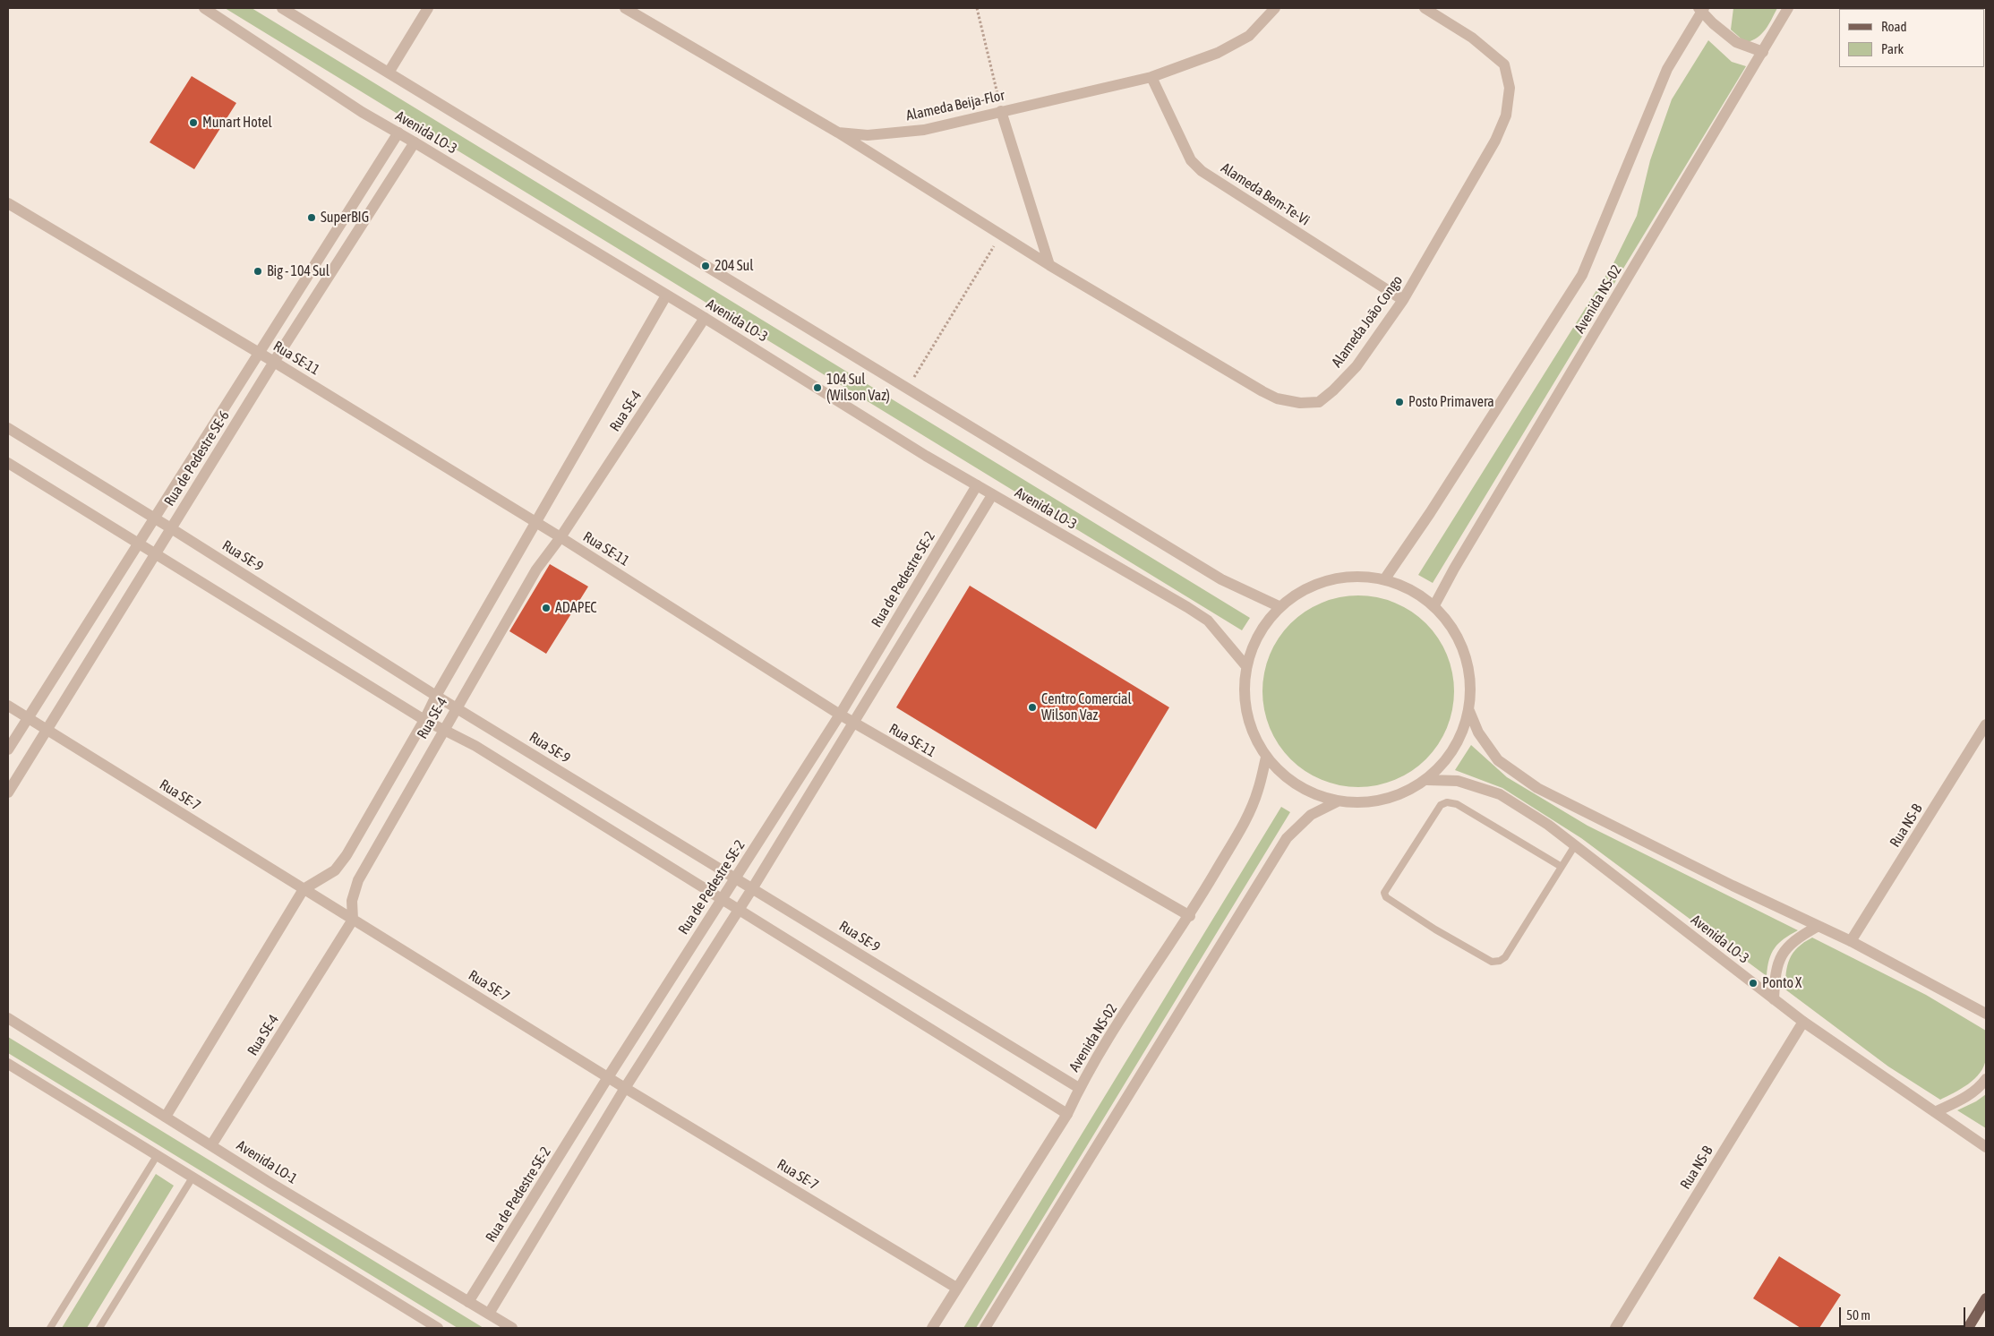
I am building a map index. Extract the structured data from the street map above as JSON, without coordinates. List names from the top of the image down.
{
  "streets": {
    "street": [
      "Alameda Beija-Flor",
      "Avenida LO-3",
      "Alameda Bem-Te-Vi",
      "Avenida NS-02",
      "Alameda João Congo",
      "Rua SE-11",
      "Rua SE-4",
      "Rua de Pedestre SE-6",
      "Rua SE-9",
      "Rua de Pedestre SE-2",
      "Rua SE-7",
      "Rua NS-B",
      "Avenida LO-1"
    ]
  },
  "crossings": [
    ["Alameda Beija-Flor", "Alameda Bem-Te-Vi"],
    ["Alameda Beija-Flor", "Alameda João Congo"],
    ["Avenida LO-3", "Rua SE-4"],
    ["Avenida LO-3", "Rua de Pedestre SE-6"],
    ["Avenida LO-3", "Rua de Pedestre SE-2"],
    ["Avenida LO-3", "Rua NS-B"],
    ["Alameda Bem-Te-Vi", "Alameda João Congo"],
    ["Avenida NS-02", "Rua SE-11"],
    ["Avenida NS-02", "Rua SE-9"],
    ["Avenida NS-02", "Rua SE-7"],
    ["Rua SE-11", "Rua SE-4"],
    ["Rua SE-11", "Rua de Pedestre SE-6"],
    ["Rua SE-11", "Rua de Pedestre SE-2"],
    ["Rua SE-4", "Rua SE-9"],
    ["Rua SE-4", "Rua SE-7"],
    ["Rua SE-4", "Avenida LO-1"],
    ["Rua de Pedestre SE-6", "Rua SE-9"],
    ["Rua de Pedestre SE-6", "Rua SE-7"],
    ["Rua SE-9", "Rua de Pedestre SE-2"],
    ["Rua de Pedestre SE-2", "Rua SE-7"],
    ["Rua de Pedestre SE-2", "Avenida LO-1"]
  ],
  "places": [
    "Munart Hotel",
    "SuperBIG",
    "204 Sul",
    "Big - 104 Sul",
    "104 Sul (Wilson Vaz)",
    "Posto Primavera",
    "ADAPEC",
    "Centro Comercial Wilson Vaz",
    "Ponto X"
  ],
  "legend": ["Road", "Park"],
  "scale_bar": "50 m"
}
